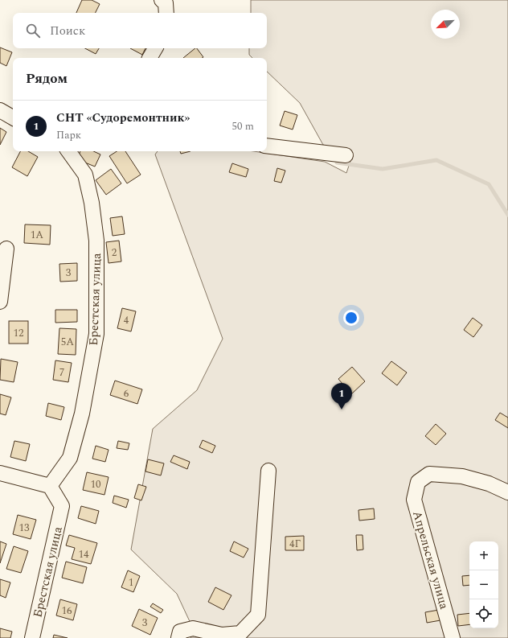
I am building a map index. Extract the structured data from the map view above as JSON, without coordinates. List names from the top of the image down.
{
  "streets": {
    "street": ["Брестская улица", "Апрельская улица"]
  },
  "house_numbers": [
    "1А",
    "2",
    "3",
    "4",
    "12",
    "5А",
    "7",
    "6",
    "10",
    "13",
    "4Г",
    "14",
    "1",
    "16",
    "3"
  ],
  "north": "bottom left",
  "page": {
    "search": "Поиск",
    "heading": "Рядом",
    "list": [
      {
        "mark": "1",
        "name": "СНТ «Судоремонтник»",
        "note": "Парк",
        "value": "50 m"
      }
    ],
    "pins": "1",
    "map_buttons": ["+", "−"]
  }
}
